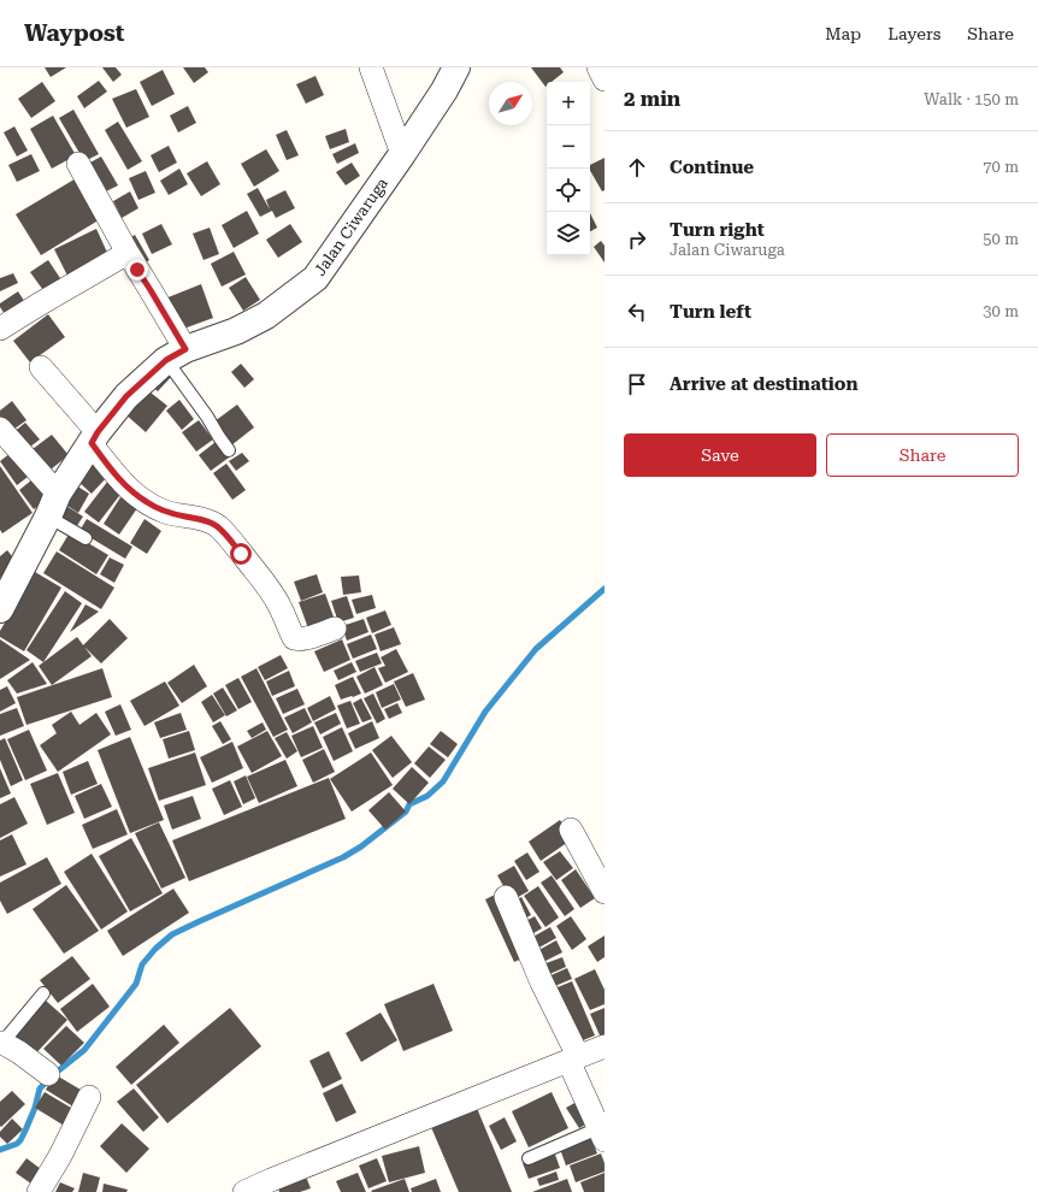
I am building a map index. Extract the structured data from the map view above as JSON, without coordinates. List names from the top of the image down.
{
  "streets": {
    "street": ["Jalan Ciwaruga"]
  },
  "north": "top right",
  "page": {
    "header": "Waypost",
    "nav": ["Map", "Layers", "Share"],
    "heading": ["2 min", "Walk · 150 m"],
    "map_buttons": ["+", "−"],
    "list": [
      ["Continue", "70 m"],
      ["Turn right", "Jalan Ciwaruga", "50 m"],
      ["Turn left", "30 m"],
      "Arrive at destination"
    ],
    "buttons": ["Save", "Share"]
  }
}
